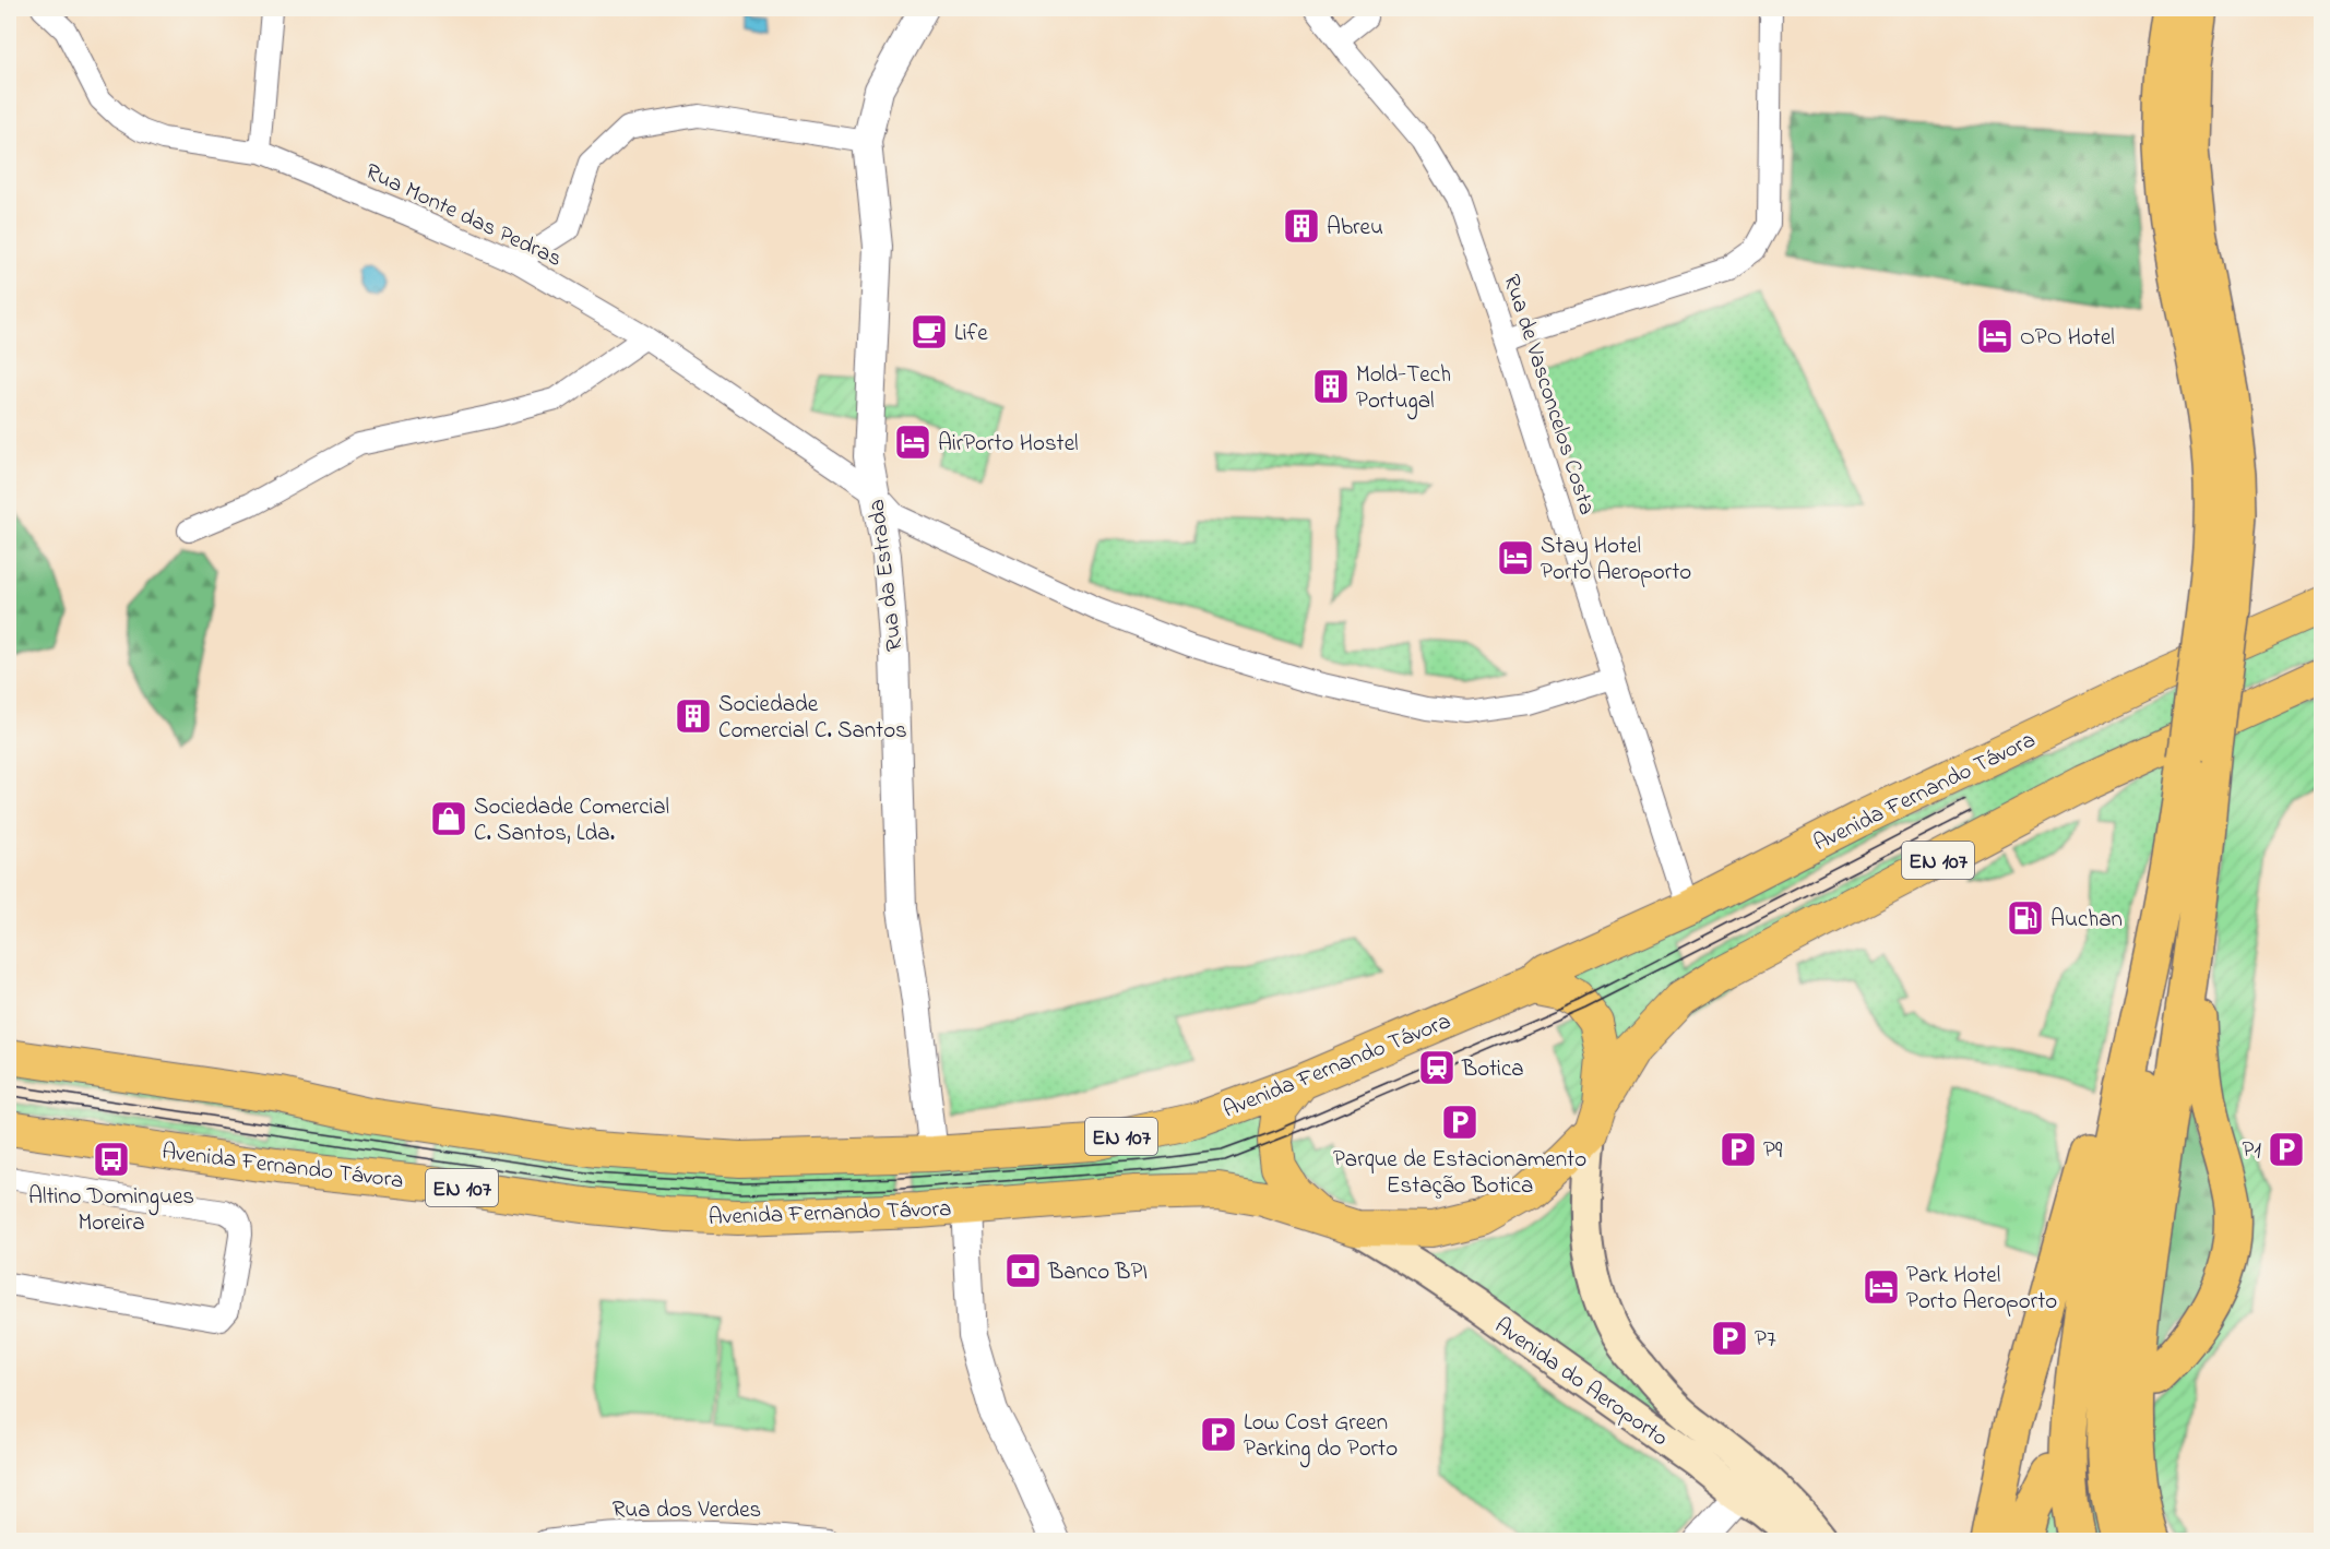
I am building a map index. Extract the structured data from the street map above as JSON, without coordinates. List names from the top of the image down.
{
  "streets": {
    "main road": ["Avenida Fernando Távora", "EN 107", "Avenida do Aeroporto"],
    "street": [
      "Rua Monte das Pedras",
      "Rua de Vasconcelos Costa",
      "Rua da Estrada",
      "Rua dos Verdes"
    ]
  },
  "crossings": [
    ["Rua Monte das Pedras", "Rua de Vasconcelos Costa"],
    ["Rua Monte das Pedras", "Rua da Estrada"],
    ["Rua de Vasconcelos Costa", "Avenida Fernando Távora"],
    ["Rua da Estrada", "Avenida Fernando Távora"],
    ["Avenida Fernando Távora", "Avenida do Aeroporto"]
  ],
  "places": {
    "building": ["Abreu", "Mold-Tech Portugal", "Sociedade Comercial C. Santos"],
    "cafe": ["Life"],
    "hotel": [
      "OPO Hotel",
      "AirPorto Hostel",
      "Stay Hotel Porto Aeroporto",
      "Park Hotel Porto Aeroporto"
    ],
    "shop": ["Sociedade Comercial C. Santos, Lda."],
    "fuel station": ["Auchan"],
    "station": ["Botica"],
    "parking": [
      "Parque de Estacionamento Estação Botica",
      "P9",
      "P1",
      "P7",
      "Low Cost Green Parking do Porto"
    ],
    "bus stop": ["Altino Domingues Moreira"],
    "bank": ["Banco BPI"]
  }
}
